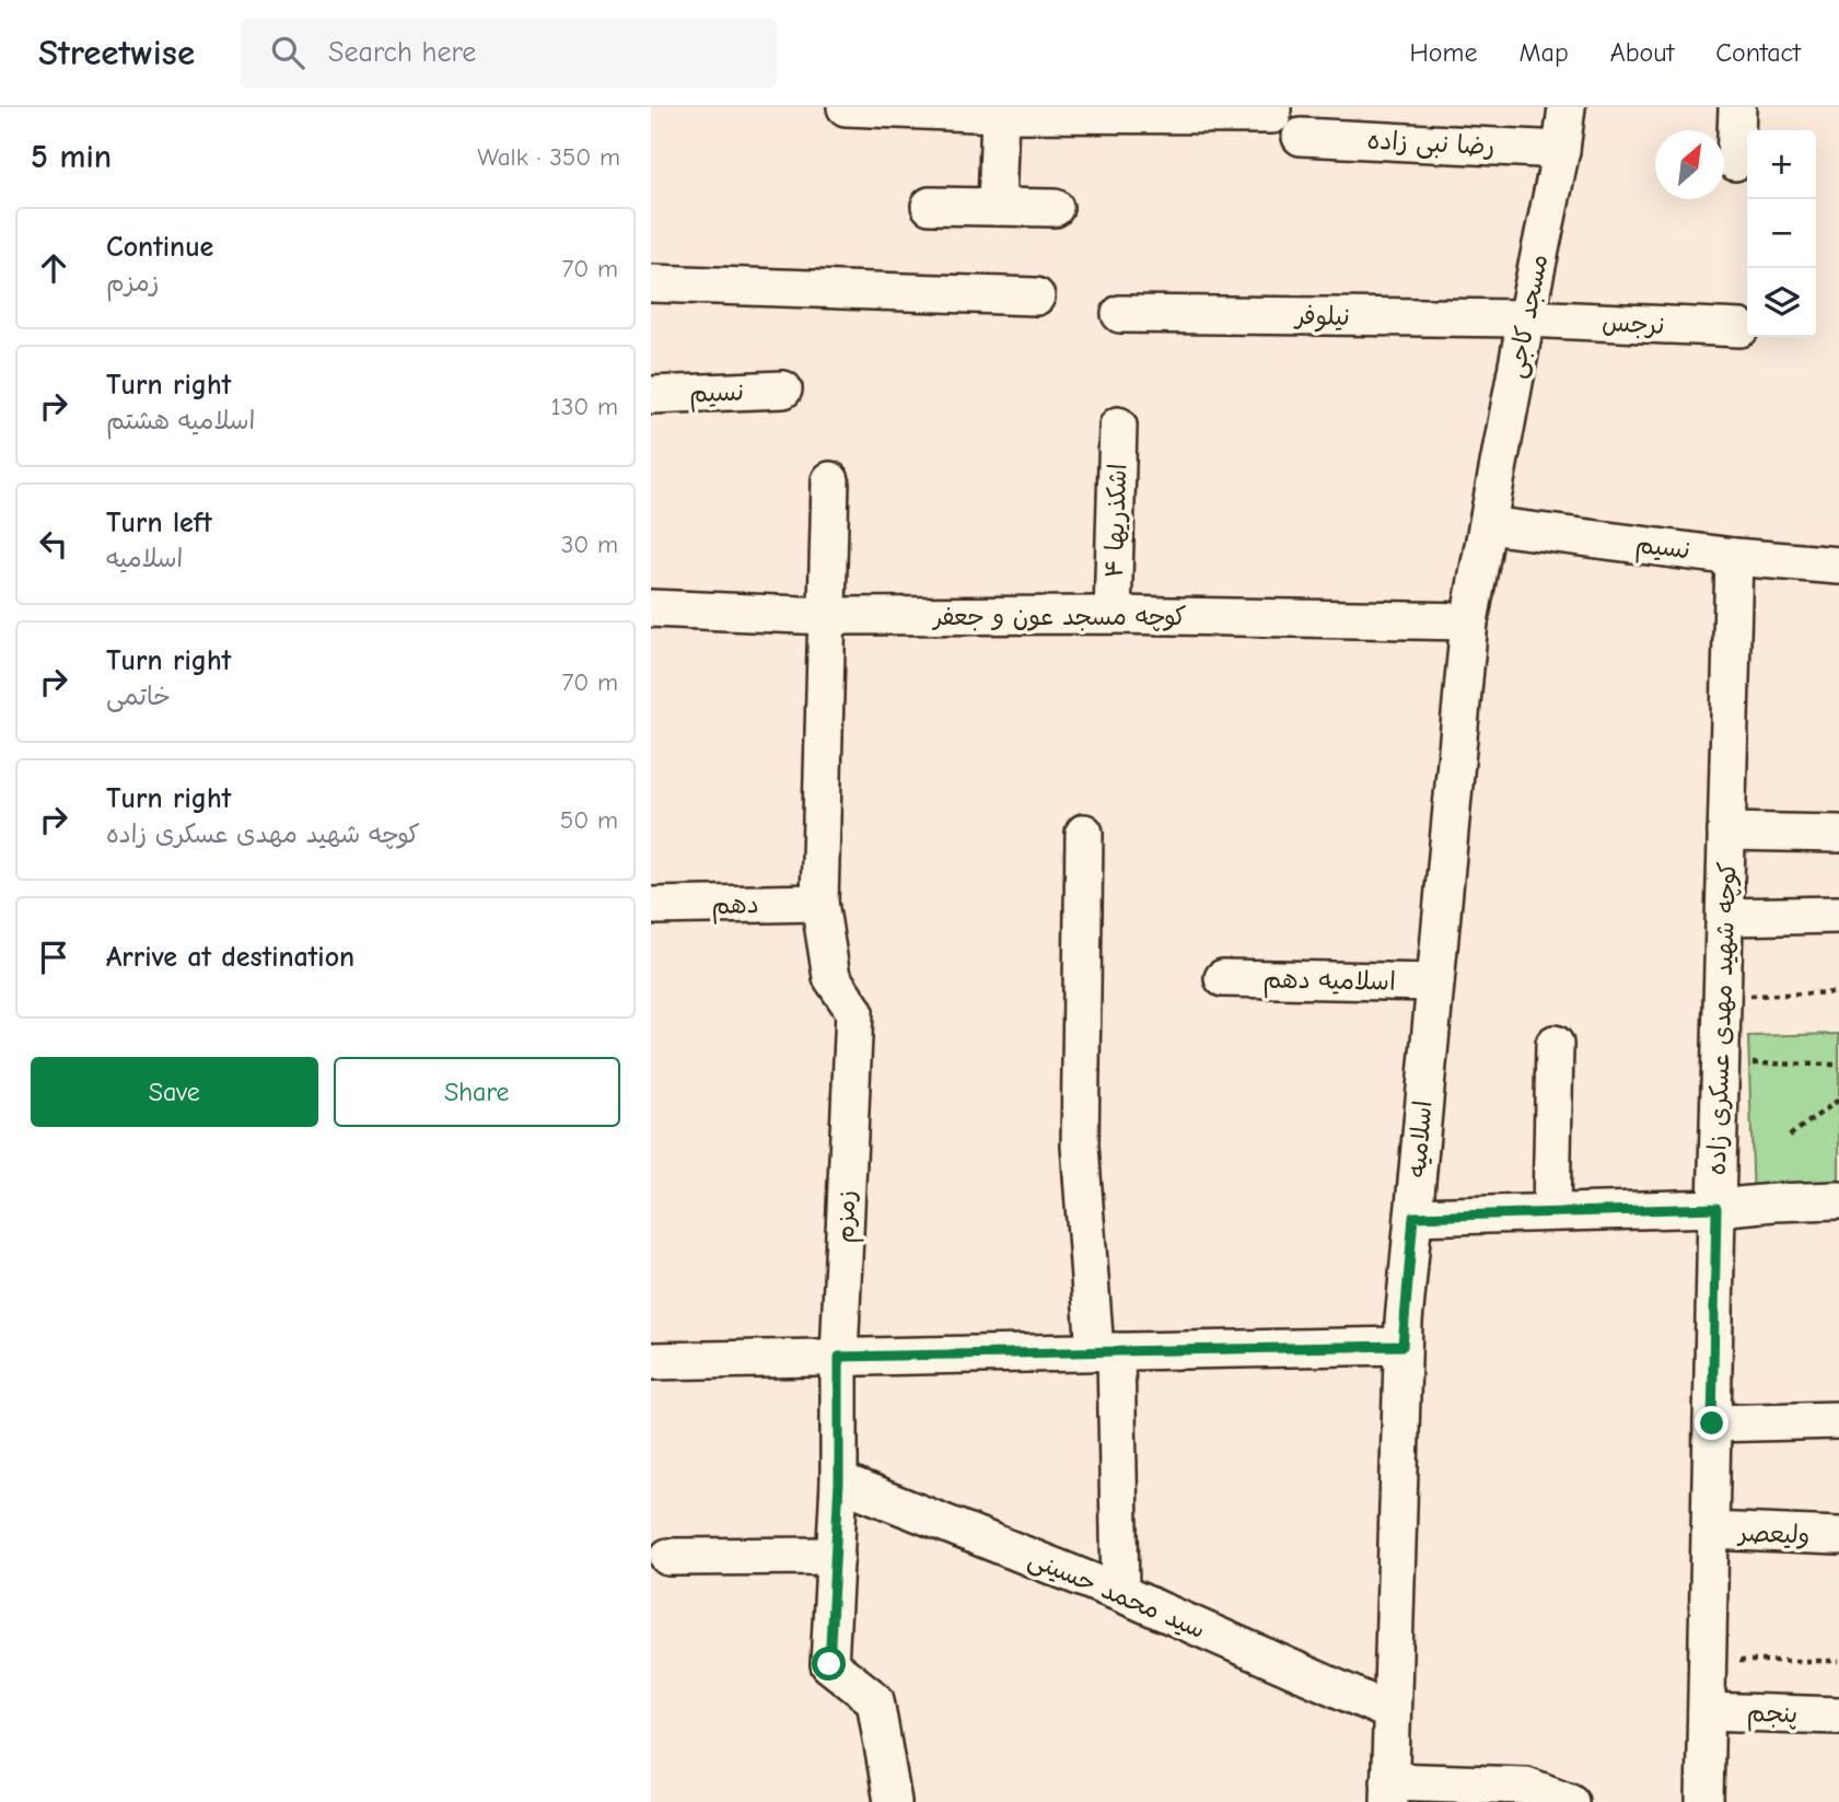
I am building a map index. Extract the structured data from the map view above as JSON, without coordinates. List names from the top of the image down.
{
  "streets": {
    "street": [
      "رضا نبی زاده",
      "نیلوفر",
      "مسجد کاجی",
      "نرجس",
      "نسیم",
      "اشکذریها ۴",
      "کوچه مسجد عون و جعفر",
      "دهم",
      "اسلامیه دهم",
      "کوچه شهید مهدی عسکری زاده",
      "اسلامیه",
      "زمزم",
      "ولیعصر",
      "سید محمد حسینی",
      "پنجم"
    ]
  },
  "crossings": [
    ["رضا نبی زاده", "مسجد کاجی"],
    ["نیلوفر", "مسجد کاجی"],
    ["نیلوفر", "نرجس"],
    ["مسجد کاجی", "نرجس"],
    ["مسجد کاجی", "نسیم"],
    ["مسجد کاجی", "اسلامیه"],
    ["نسیم", "کوچه شهید مهدی عسکری زاده"],
    ["نسیم", "اسلامیه"],
    ["اشکذریها ۴", "کوچه مسجد عون و جعفر"],
    ["کوچه مسجد عون و جعفر", "اسلامیه"],
    ["کوچه مسجد عون و جعفر", "زمزم"],
    ["دهم", "زمزم"],
    ["اسلامیه دهم", "اسلامیه"],
    ["کوچه شهید مهدی عسکری زاده", "ولیعصر"],
    ["کوچه شهید مهدی عسکری زاده", "پنجم"],
    ["اسلامیه", "سید محمد حسینی"],
    ["زمزم", "سید محمد حسینی"]
  ],
  "north": "top right",
  "page": {
    "header": "Streetwise",
    "search": "Search here",
    "nav": [
      "Home",
      "Map",
      "About",
      "Contact"
    ],
    "heading": ["5 min", "Walk · 350 m"],
    "map_buttons": ["+", "−"],
    "list": [
      ["Continue", "زمزم", "70 m"],
      ["Turn right", "اسلامیه هشتم", "130 m"],
      ["Turn left", "اسلامیه", "30 m"],
      ["Turn right", "خاتمی", "70 m"],
      ["Turn right", "کوچه شهید مهدی عسکری زاده", "50 m"],
      "Arrive at destination"
    ],
    "buttons": ["Save", "Share"]
  }
}
